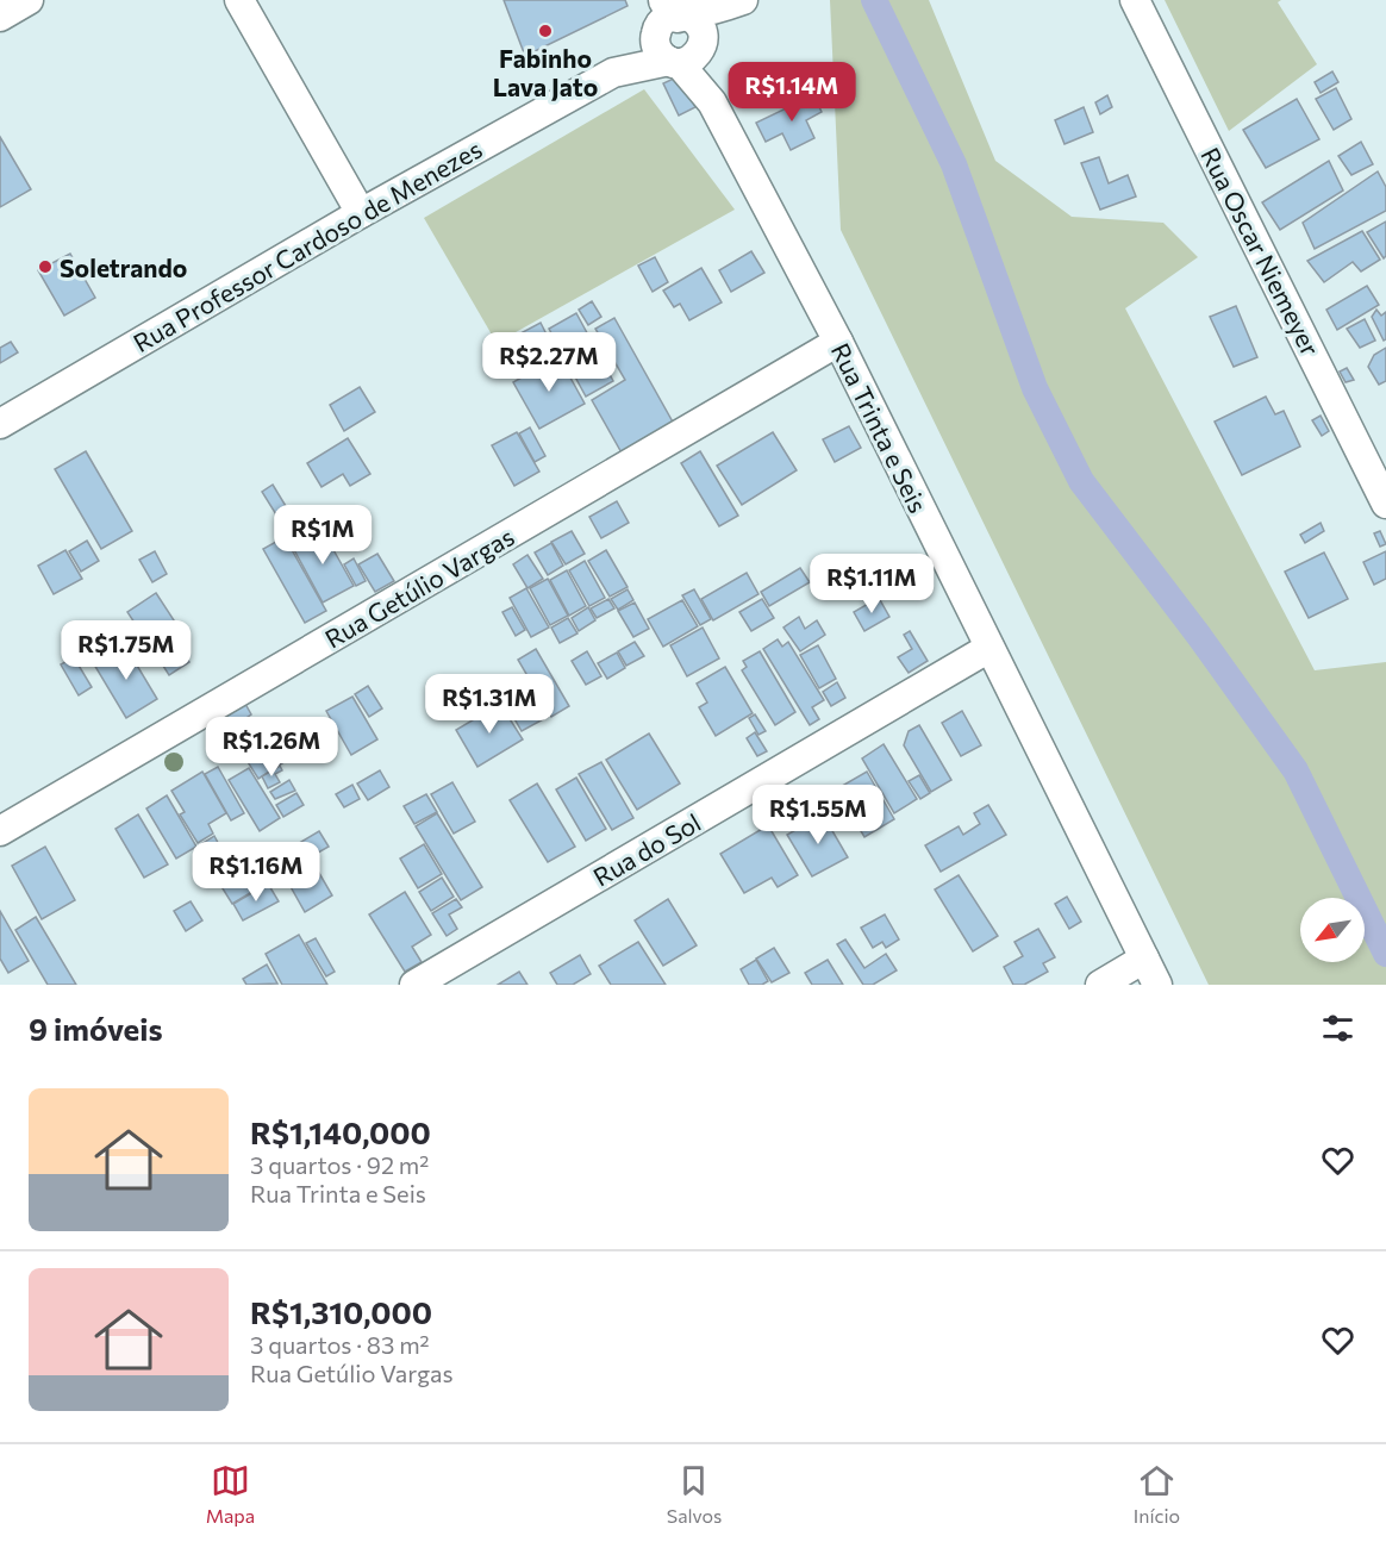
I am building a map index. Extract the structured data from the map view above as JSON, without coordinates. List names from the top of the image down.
{
  "streets": {
    "street": [
      "Rua Professor Cardoso de Menezes",
      "Rua Oscar Niemeyer",
      "Rua Trinta e Seis",
      "Rua Getúlio Vargas",
      "Rua do Sol"
    ]
  },
  "crossings": [
    ["Rua Professor Cardoso de Menezes", "Rua Trinta e Seis"],
    ["Rua Trinta e Seis", "Rua Getúlio Vargas"],
    ["Rua Trinta e Seis", "Rua do Sol"]
  ],
  "places": ["Fabinho Lava Jato", "Soletrando"],
  "north": "bottom left",
  "page": {
    "price": [
      "R$1.14M",
      "R$2.27M",
      "R$1M",
      "R$1.11M",
      "R$1.75M",
      "R$1.31M",
      "R$1.26M",
      "R$1.55M",
      "R$1.16M"
    ],
    "heading": "9 imóveis",
    "list": [
      {
        "name": "R$1,140,000",
        "note": "3 quartos · 92 m² · Rua Trinta e Seis"
      },
      {
        "name": "R$1,310,000",
        "note": "3 quartos · 83 m² · Rua Getúlio Vargas"
      }
    ],
    "tabs": ["Mapa", "Salvos", "Início"]
  }
}
